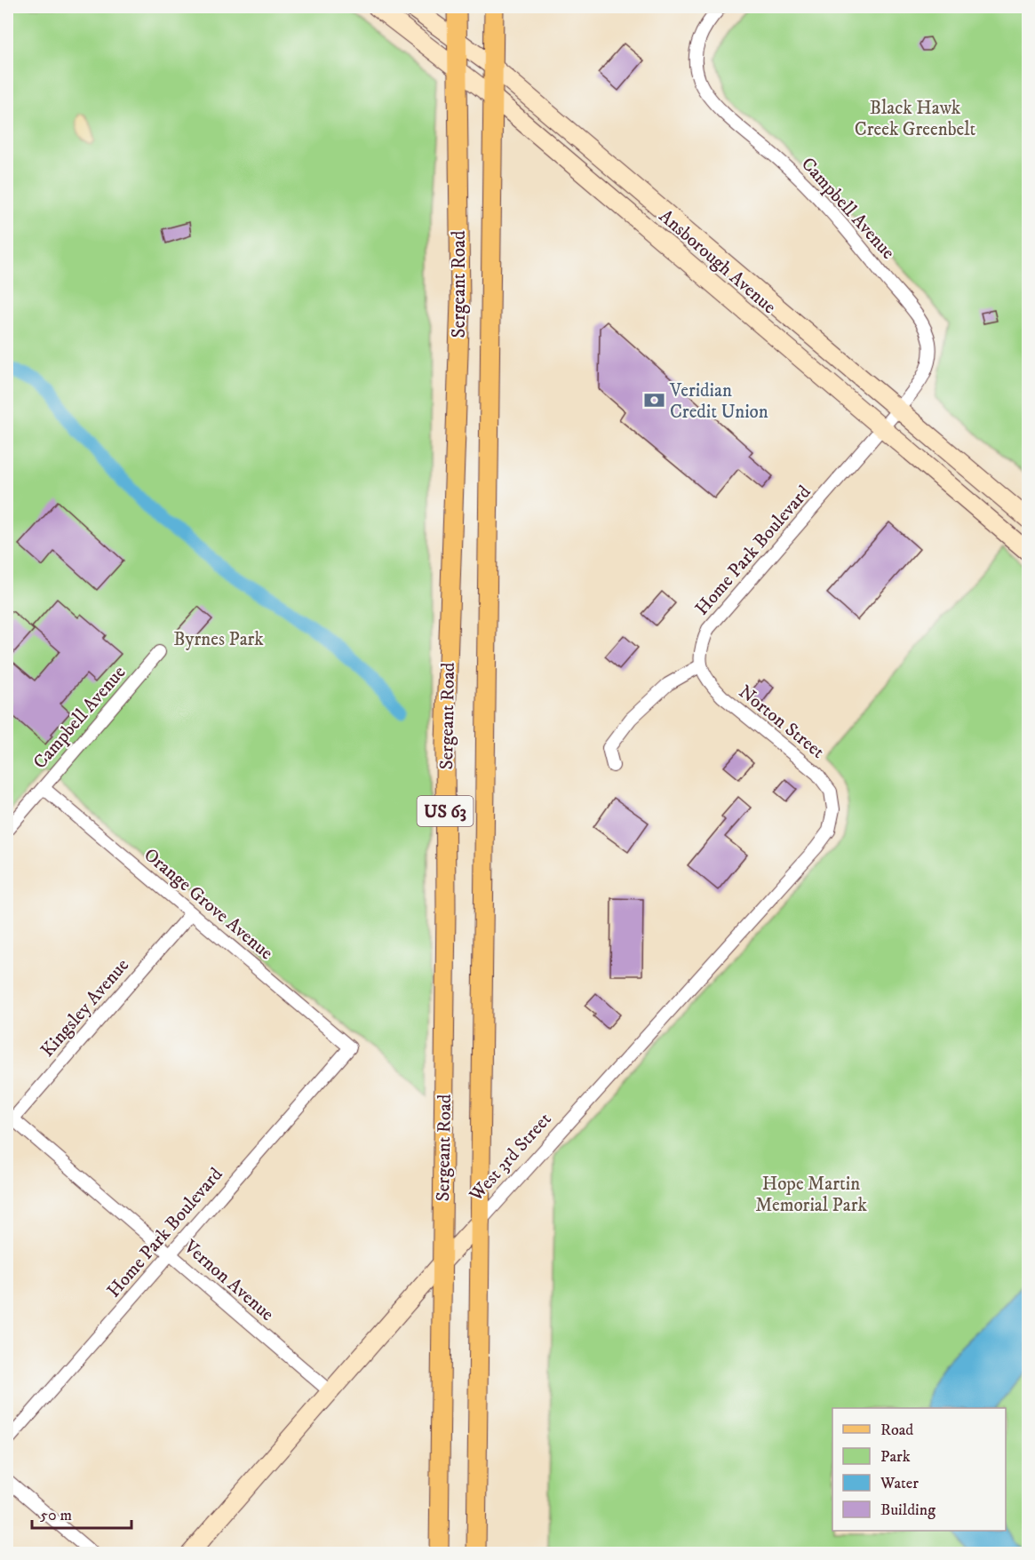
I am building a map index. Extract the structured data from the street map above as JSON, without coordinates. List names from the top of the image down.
{
  "streets": {
    "main road": [
      "Ansborough Avenue",
      "Sergeant Road",
      "US 63",
      "West 3rd Street"
    ],
    "street": [
      "Campbell Avenue",
      "Home Park Boulevard",
      "Norton Street",
      "Orange Grove Avenue",
      "Kingsley Avenue",
      "Vernon Avenue"
    ]
  },
  "crossings": [
    ["Campbell Avenue", "Ansborough Avenue"],
    ["Campbell Avenue", "Home Park Boulevard"],
    ["Campbell Avenue", "Orange Grove Avenue"],
    ["Ansborough Avenue", "Sergeant Road"],
    ["Ansborough Avenue", "Home Park Boulevard"],
    ["Sergeant Road", "West 3rd Street"],
    ["Home Park Boulevard", "Norton Street"],
    ["Home Park Boulevard", "Orange Grove Avenue"],
    ["Home Park Boulevard", "Vernon Avenue"],
    ["Norton Street", "West 3rd Street"],
    ["Orange Grove Avenue", "Kingsley Avenue"],
    ["Kingsley Avenue", "Vernon Avenue"],
    ["West 3rd Street", "Vernon Avenue"]
  ],
  "parks": ["Black Hawk Creek Greenbelt", "Byrnes Park", "Hope Martin Memorial Park"],
  "places": {
    "bank": ["Veridian Credit Union"]
  },
  "legend": [
    "Road",
    "Park",
    "Water",
    "Building"
  ],
  "scale_bar": "50 m"
}
